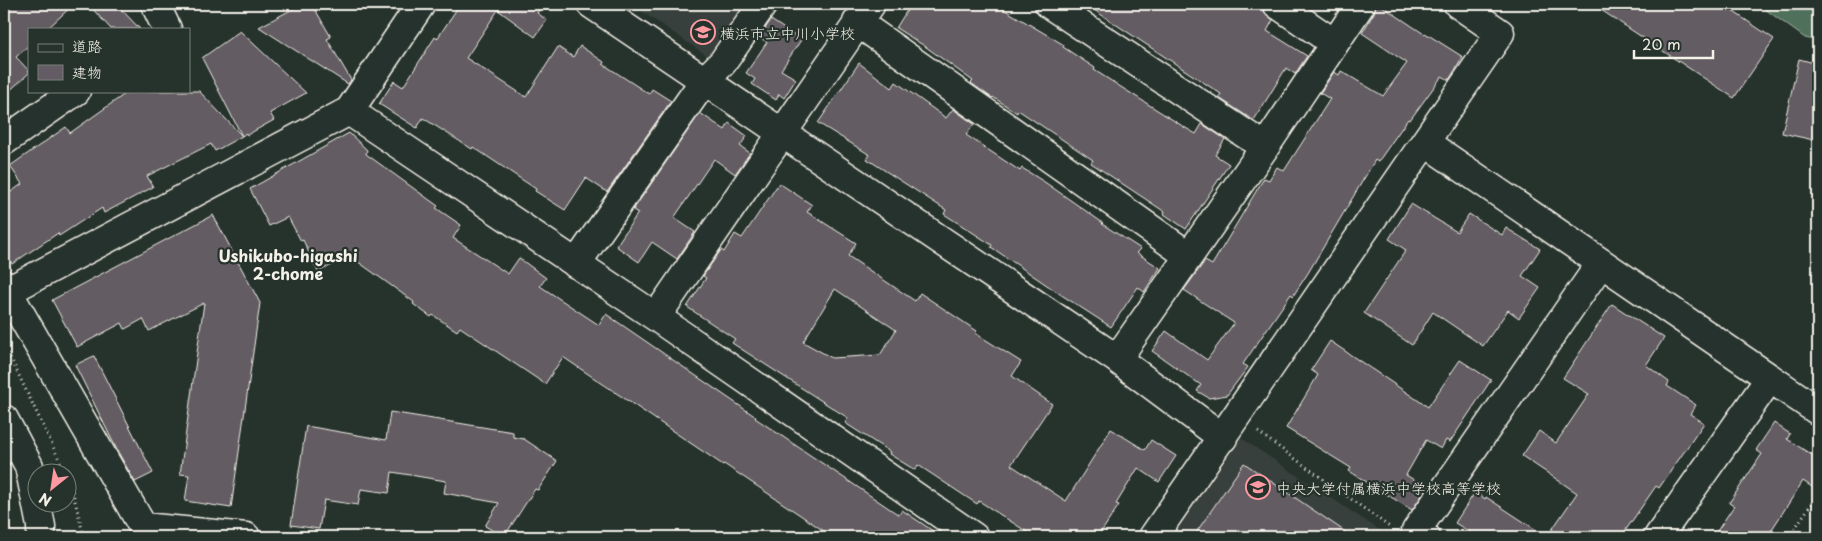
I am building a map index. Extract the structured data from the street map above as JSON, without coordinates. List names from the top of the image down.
{
  "districts": ["Ushikubo-higashi 2-chome"],
  "places": {
    "school or university": ["横浜市立中川小学校", "中央大学付属横浜中学校高等学校"]
  },
  "legend": ["道路", "建物"],
  "scale_bar": "20 m",
  "north": "bottom left"
}
